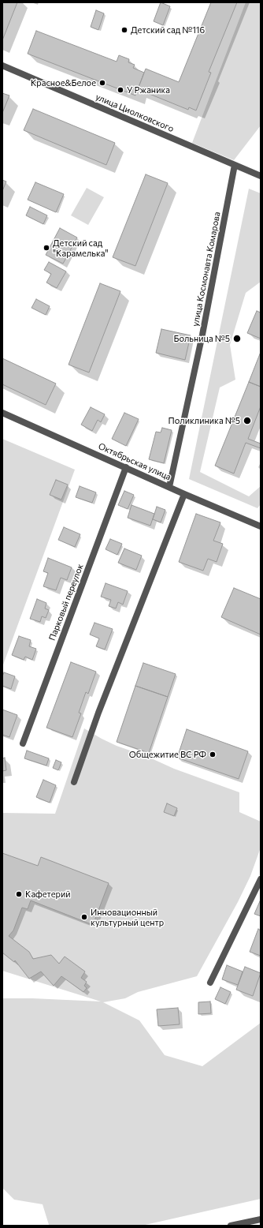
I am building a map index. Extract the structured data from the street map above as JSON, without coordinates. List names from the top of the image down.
{
  "streets": {
    "street": [
      "улица Циолковского",
      "улица Космонавта Комарова",
      "Октябрьская улица",
      "Парковый переулок"
    ]
  },
  "crossings": [
    ["улица Циолковского", "улица Космонавта Комарова"],
    ["улица Космонавта Комарова", "Октябрьская улица"],
    ["Октябрьская улица", "Парковый переулок"]
  ],
  "places": [
    "Детский сад №116",
    "Красное&Белое",
    "У Ржаника",
    "Детский сад \"Карамелька\"",
    "Больница №5",
    "Поликлиника №5",
    "Общежитие ВС РФ",
    "Кафетерий",
    "Инновационный культурный центр"
  ]
}
